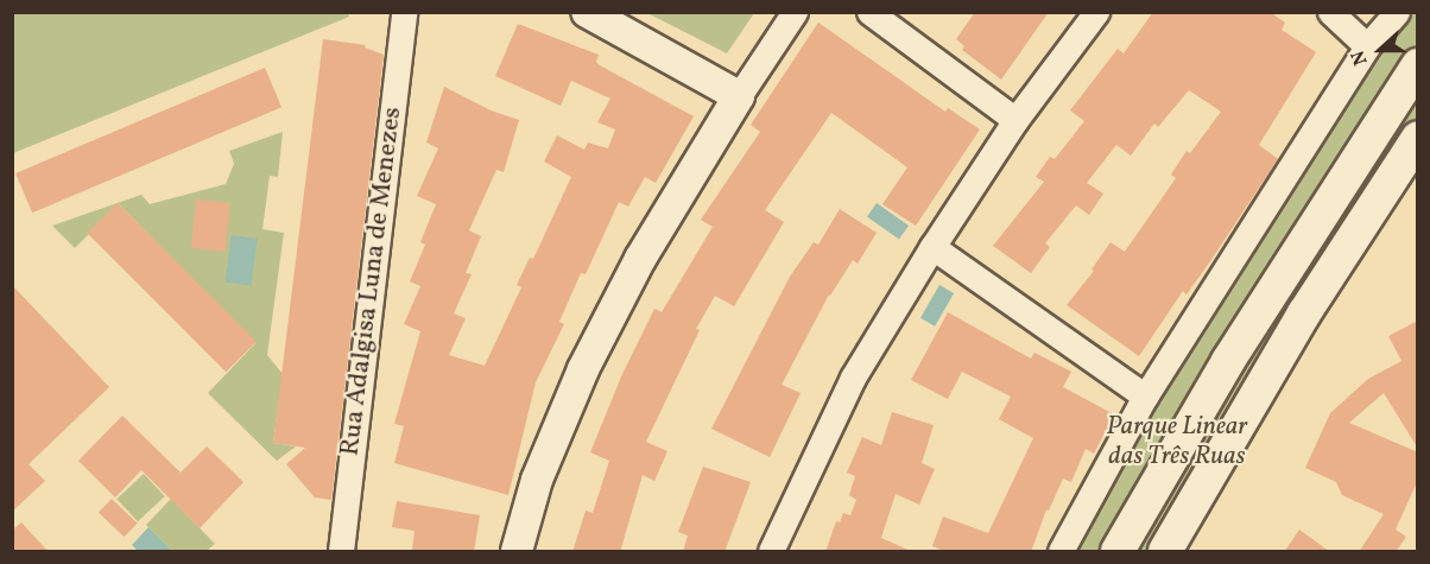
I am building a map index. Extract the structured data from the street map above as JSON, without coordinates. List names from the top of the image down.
{
  "streets": {
    "street": ["Rua Adalgisa Luna de Menezes"]
  },
  "parks": ["Parque Linear das Três Ruas"],
  "north": "left"
}
